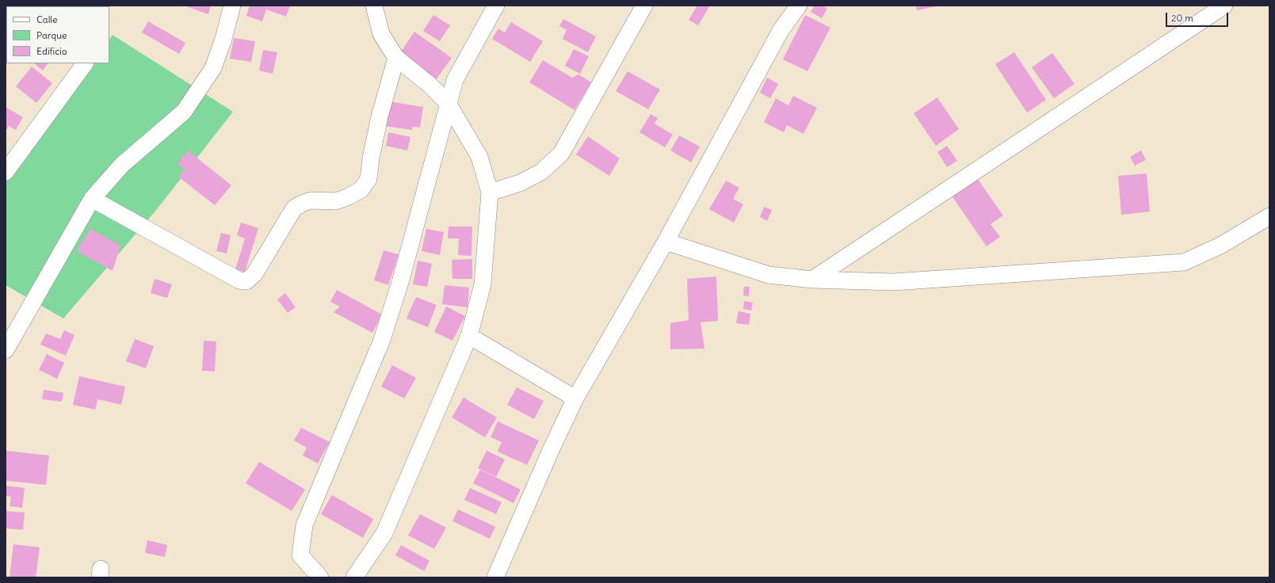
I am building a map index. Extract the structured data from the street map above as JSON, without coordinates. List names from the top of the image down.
{
  "legend": ["Calle", "Parque", "Edificio"],
  "scale_bar": "20 m"
}
